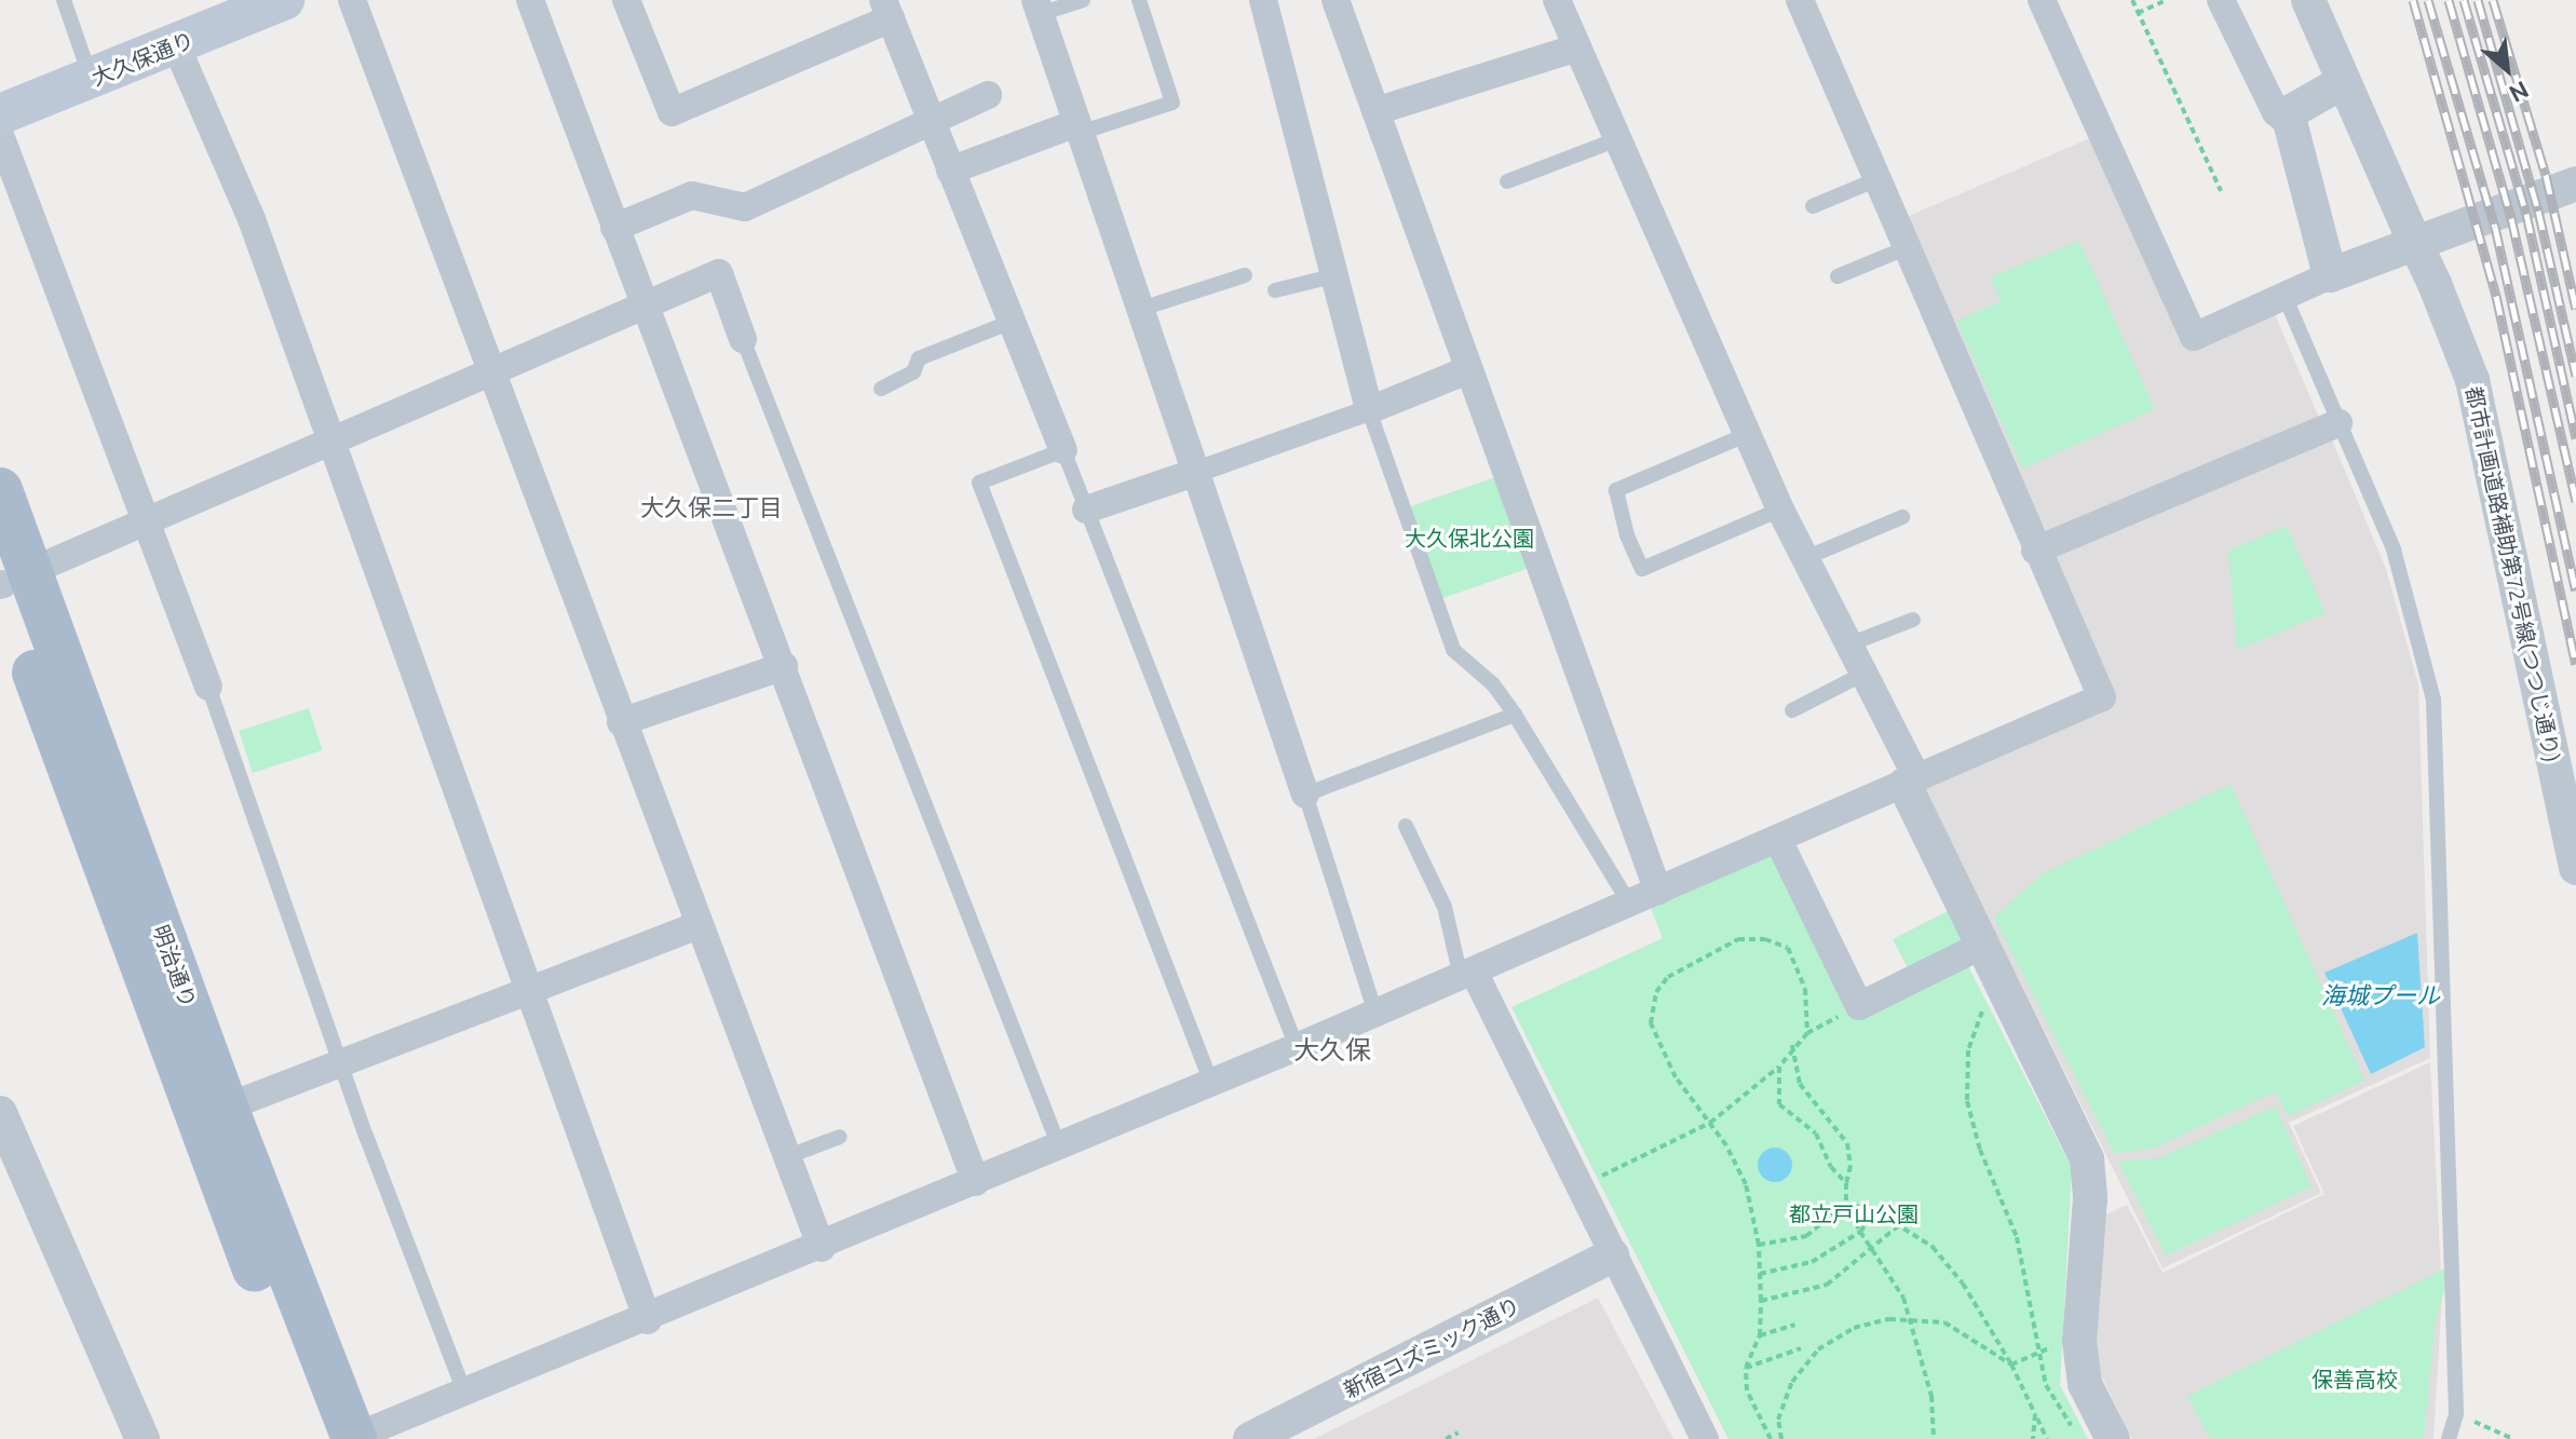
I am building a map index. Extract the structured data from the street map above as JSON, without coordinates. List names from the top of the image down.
{
  "streets": {
    "main road": ["大久保通り", "明治通り"],
    "street": ["都市計画道路補助第72号線(つつじ通り)", "新宿コズミック通り"]
  },
  "districts": ["大久保二丁目", "大久保"],
  "water": ["海城プール"],
  "parks": ["大久保北公園", "都立戸山公園", "保善高校"],
  "north": "bottom right"
}
